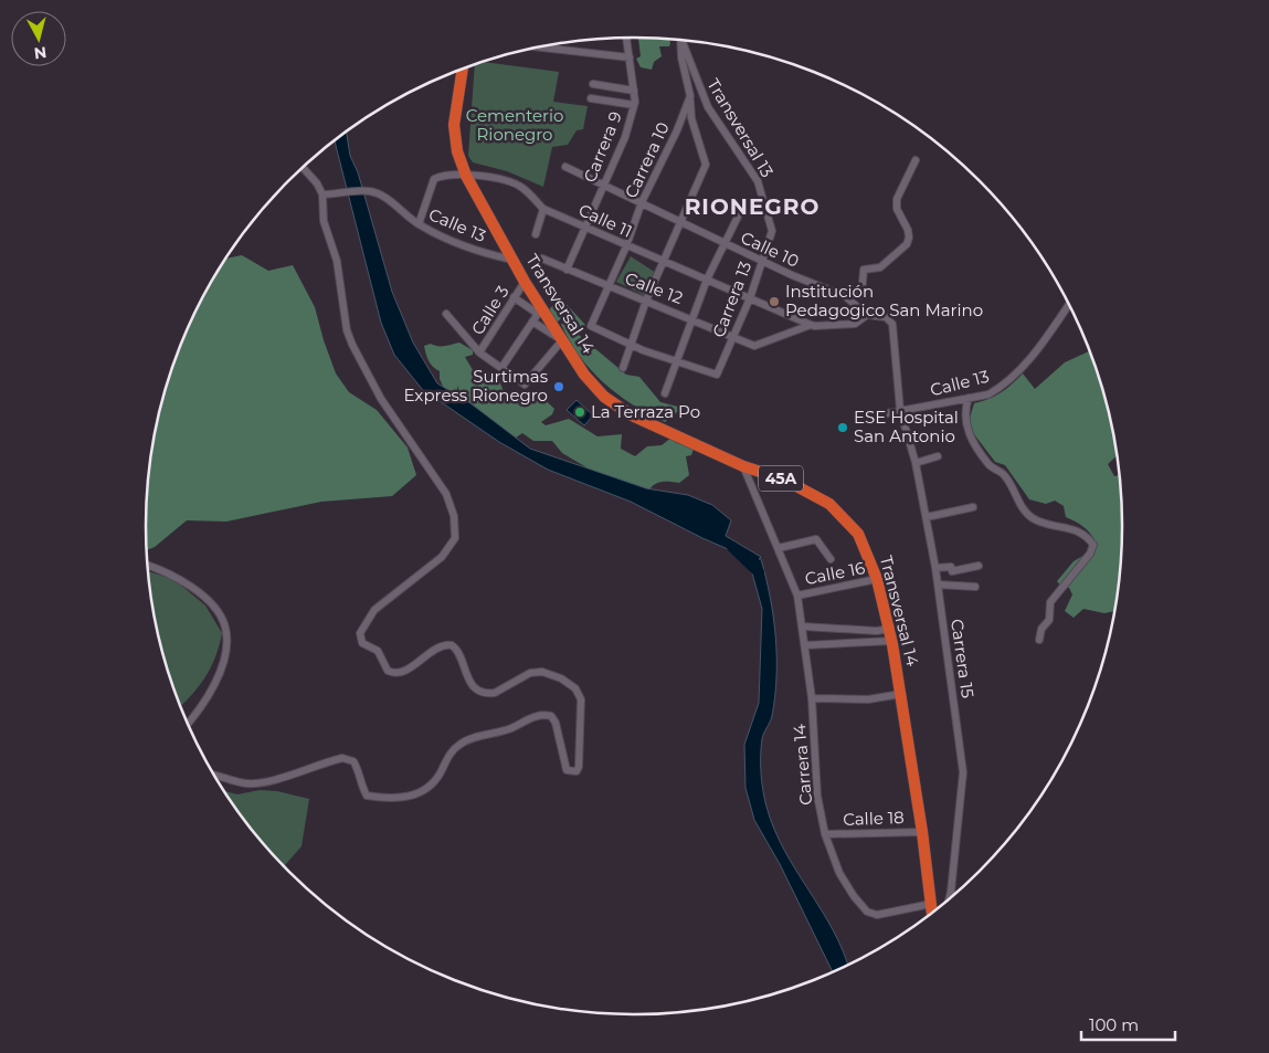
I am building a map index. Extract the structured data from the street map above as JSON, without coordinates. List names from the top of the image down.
{
  "streets": {
    "highway": ["Transversal 14", "45A"],
    "street": [
      "Transversal 13",
      "Carrera 9",
      "Carrera 10",
      "Calle 11",
      "Calle 13",
      "Calle 10",
      "Calle 12",
      "Carrera 13",
      "Calle 3",
      "Calle 16",
      "Carrera 15",
      "Carrera 14",
      "Calle 18"
    ]
  },
  "crossings": [
    ["Transversal 13", "Carrera 13"],
    ["Carrera 9", "Calle 11"],
    ["Carrera 9", "Calle 10"],
    ["Carrera 9", "Calle 12"],
    ["Carrera 10", "Calle 11"],
    ["Carrera 10", "Calle 10"],
    ["Carrera 10", "Calle 12"],
    ["Calle 11", "Calle 13"],
    ["Calle 11", "Calle 12"],
    ["Calle 11", "Carrera 13"],
    ["Calle 11", "Transversal 14"],
    ["Calle 13", "Transversal 14"],
    ["Calle 13", "Carrera 15"],
    ["Calle 10", "Carrera 13"],
    ["Calle 10", "Carrera 15"],
    ["Calle 12", "Carrera 13"],
    ["Transversal 14", "Calle 3"],
    ["Transversal 14", "Calle 16"],
    ["Transversal 14", "Carrera 14"],
    ["Transversal 14", "Calle 18"],
    ["Calle 16", "Carrera 14"],
    ["Carrera 14", "Calle 18"]
  ],
  "districts": ["RIONEGRO"],
  "parks": ["Cementerio Rionegro"],
  "places": [
    "Institución Pedagogico San Marino",
    "Surtimas Express Rionegro",
    "La Terraza Po",
    "ESE Hospital San Antonio"
  ],
  "scale_bar": "100 m",
  "north": "bottom"
}
